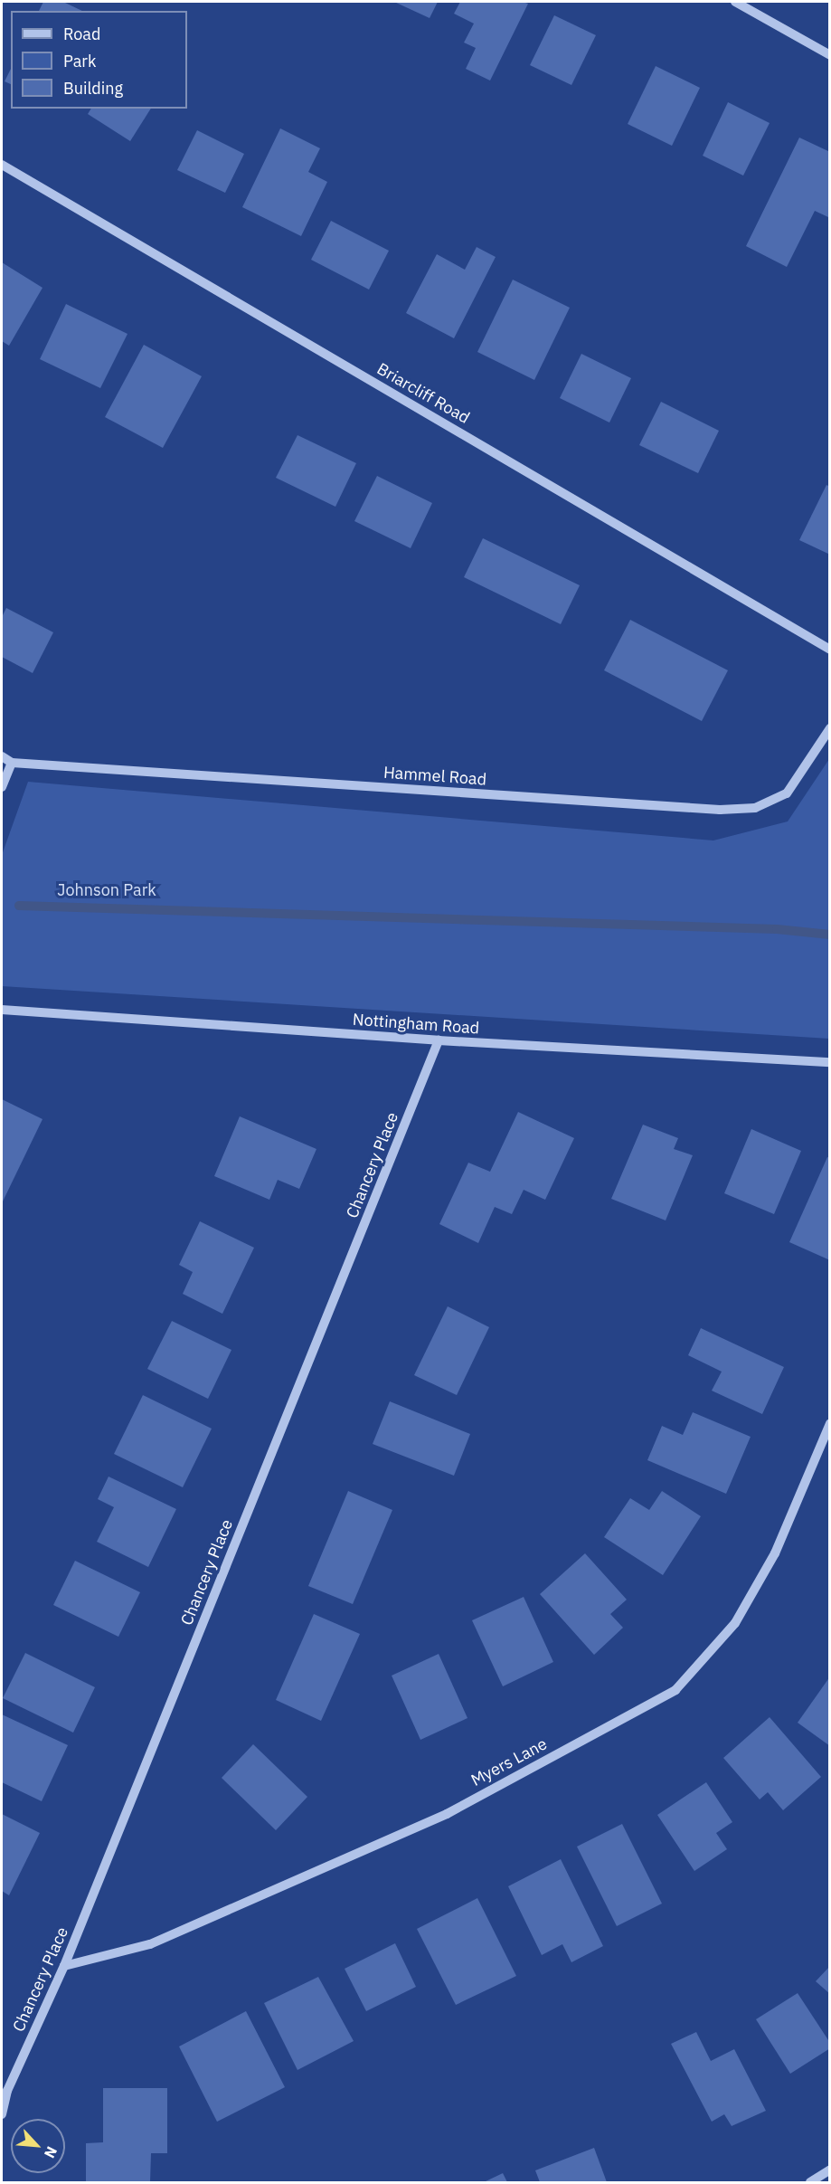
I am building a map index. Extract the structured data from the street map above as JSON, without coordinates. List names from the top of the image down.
{
  "streets": {
    "street": [
      "Briarcliff Road",
      "Hammel Road",
      "Nottingham Road",
      "Chancery Place",
      "Myers Lane"
    ]
  },
  "crossings": [
    ["Nottingham Road", "Chancery Place"],
    ["Chancery Place", "Myers Lane"]
  ],
  "parks": ["Johnson Park"],
  "legend": ["Road", "Park", "Building"],
  "north": "bottom right"
}
